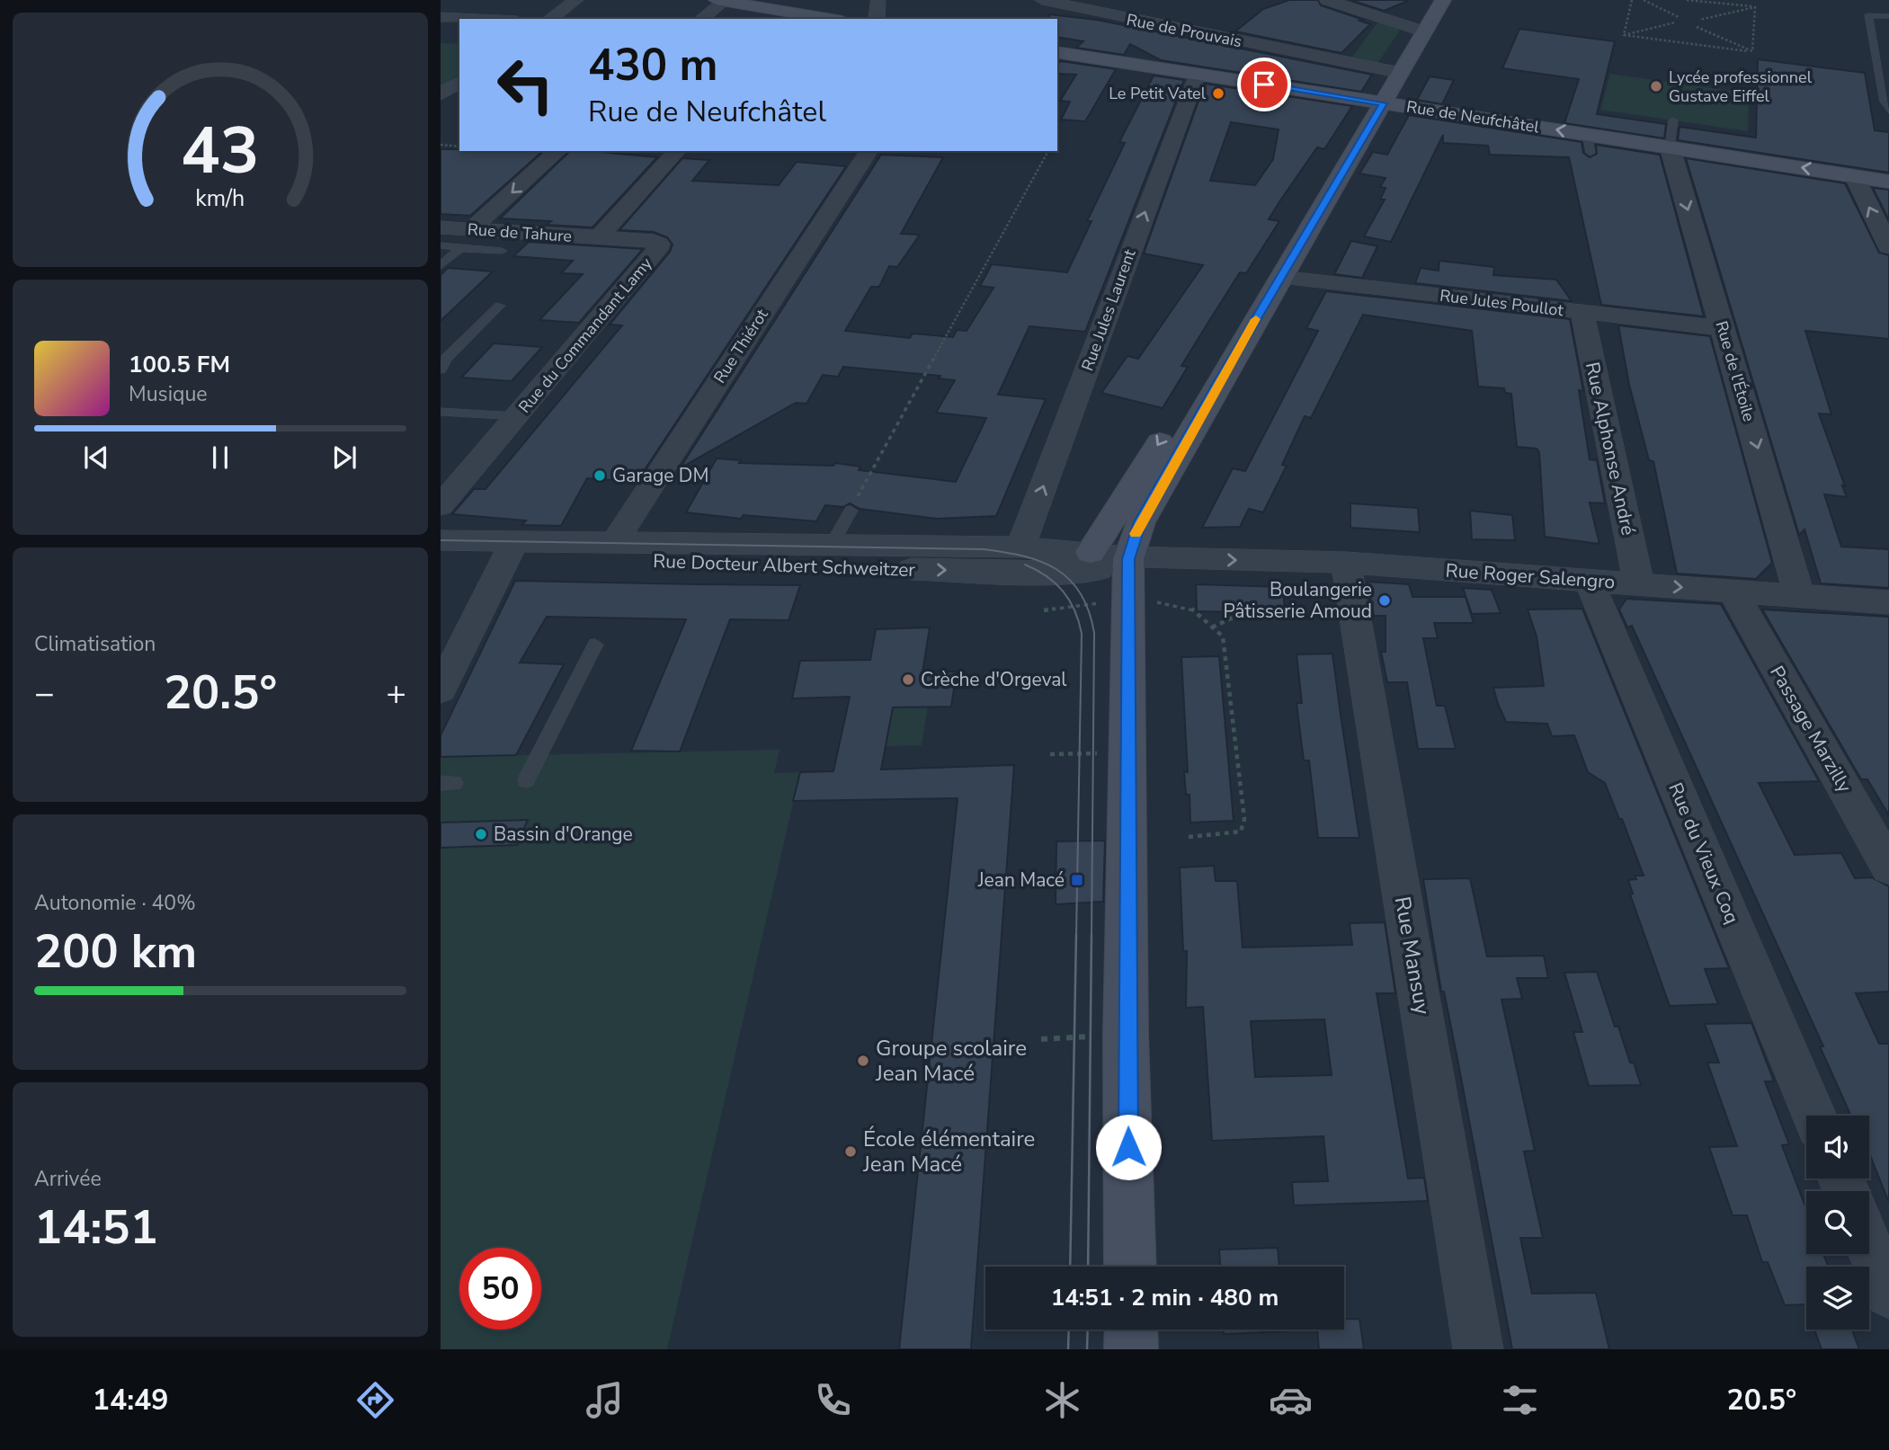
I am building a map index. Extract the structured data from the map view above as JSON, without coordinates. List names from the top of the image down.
{
  "streets": {
    "main road": ["Rue de Neufchâtel"],
    "street": [
      "Rue de Prouvais",
      "Rue de Tahure",
      "Rue Jules Poullot",
      "Rue Jules Laurent",
      "Rue du Commandant Lamy",
      "Rue Thiérot",
      "Rue de l'Étoile",
      "Rue Alphonse André",
      "Rue Docteur Albert Schweitzer",
      "Rue Roger Salengro",
      "Passage Marzilly",
      "Rue du Vieux Coq",
      "Rue Mansuy"
    ]
  },
  "crossings": [
    ["Rue de Neufchâtel", "Rue Jules Laurent"],
    ["Rue de Neufchâtel", "Rue de l'Étoile"],
    ["Rue de Tahure", "Rue du Commandant Lamy"],
    ["Rue Jules Poullot", "Rue de l'Étoile"],
    ["Rue Jules Poullot", "Rue Alphonse André"],
    ["Rue Jules Laurent", "Rue Docteur Albert Schweitzer"],
    ["Rue Thiérot", "Rue Docteur Albert Schweitzer"],
    ["Rue de l'Étoile", "Rue Roger Salengro"],
    ["Rue Alphonse André", "Rue Roger Salengro"],
    ["Rue Docteur Albert Schweitzer", "Rue Roger Salengro"],
    ["Rue Roger Salengro", "Passage Marzilly"],
    ["Rue Roger Salengro", "Rue du Vieux Coq"],
    ["Rue Roger Salengro", "Rue Mansuy"]
  ],
  "one_way": [
    "Rue de Neufchâtel",
    "Rue Jules Laurent",
    "Rue de l'Étoile",
    "Rue Roger Salengro"
  ],
  "places": {
    "other": [
      "Lycée professionnel Gustave Eiffel",
      "Le Petit Vatel",
      "Garage DM",
      "Boulangerie Pâtisserie Amoud",
      "Crèche d'Orgeval",
      "Bassin d'Orange",
      "Groupe scolaire Jean Macé",
      "École élémentaire Jean Macé"
    ],
    "transit": ["Jean Macé"]
  },
  "page": {
    "turn": ["430 m", "Rue de Neufchâtel"],
    "song": ["100.5 FM", "Musique"],
    "tile": [
      "Climatisation",
      ["Autonomie · 40%", "200 km"],
      ["Arrivée", "14:51"]
    ],
    "heat": ["−", "20.5°", "+"],
    "limit": "50",
    "trip": "14:51 · 2 min · 480 m",
    "tabs": ["14:49", "20.5°"],
    "gauge": ["43", "km/h"]
  }
}
